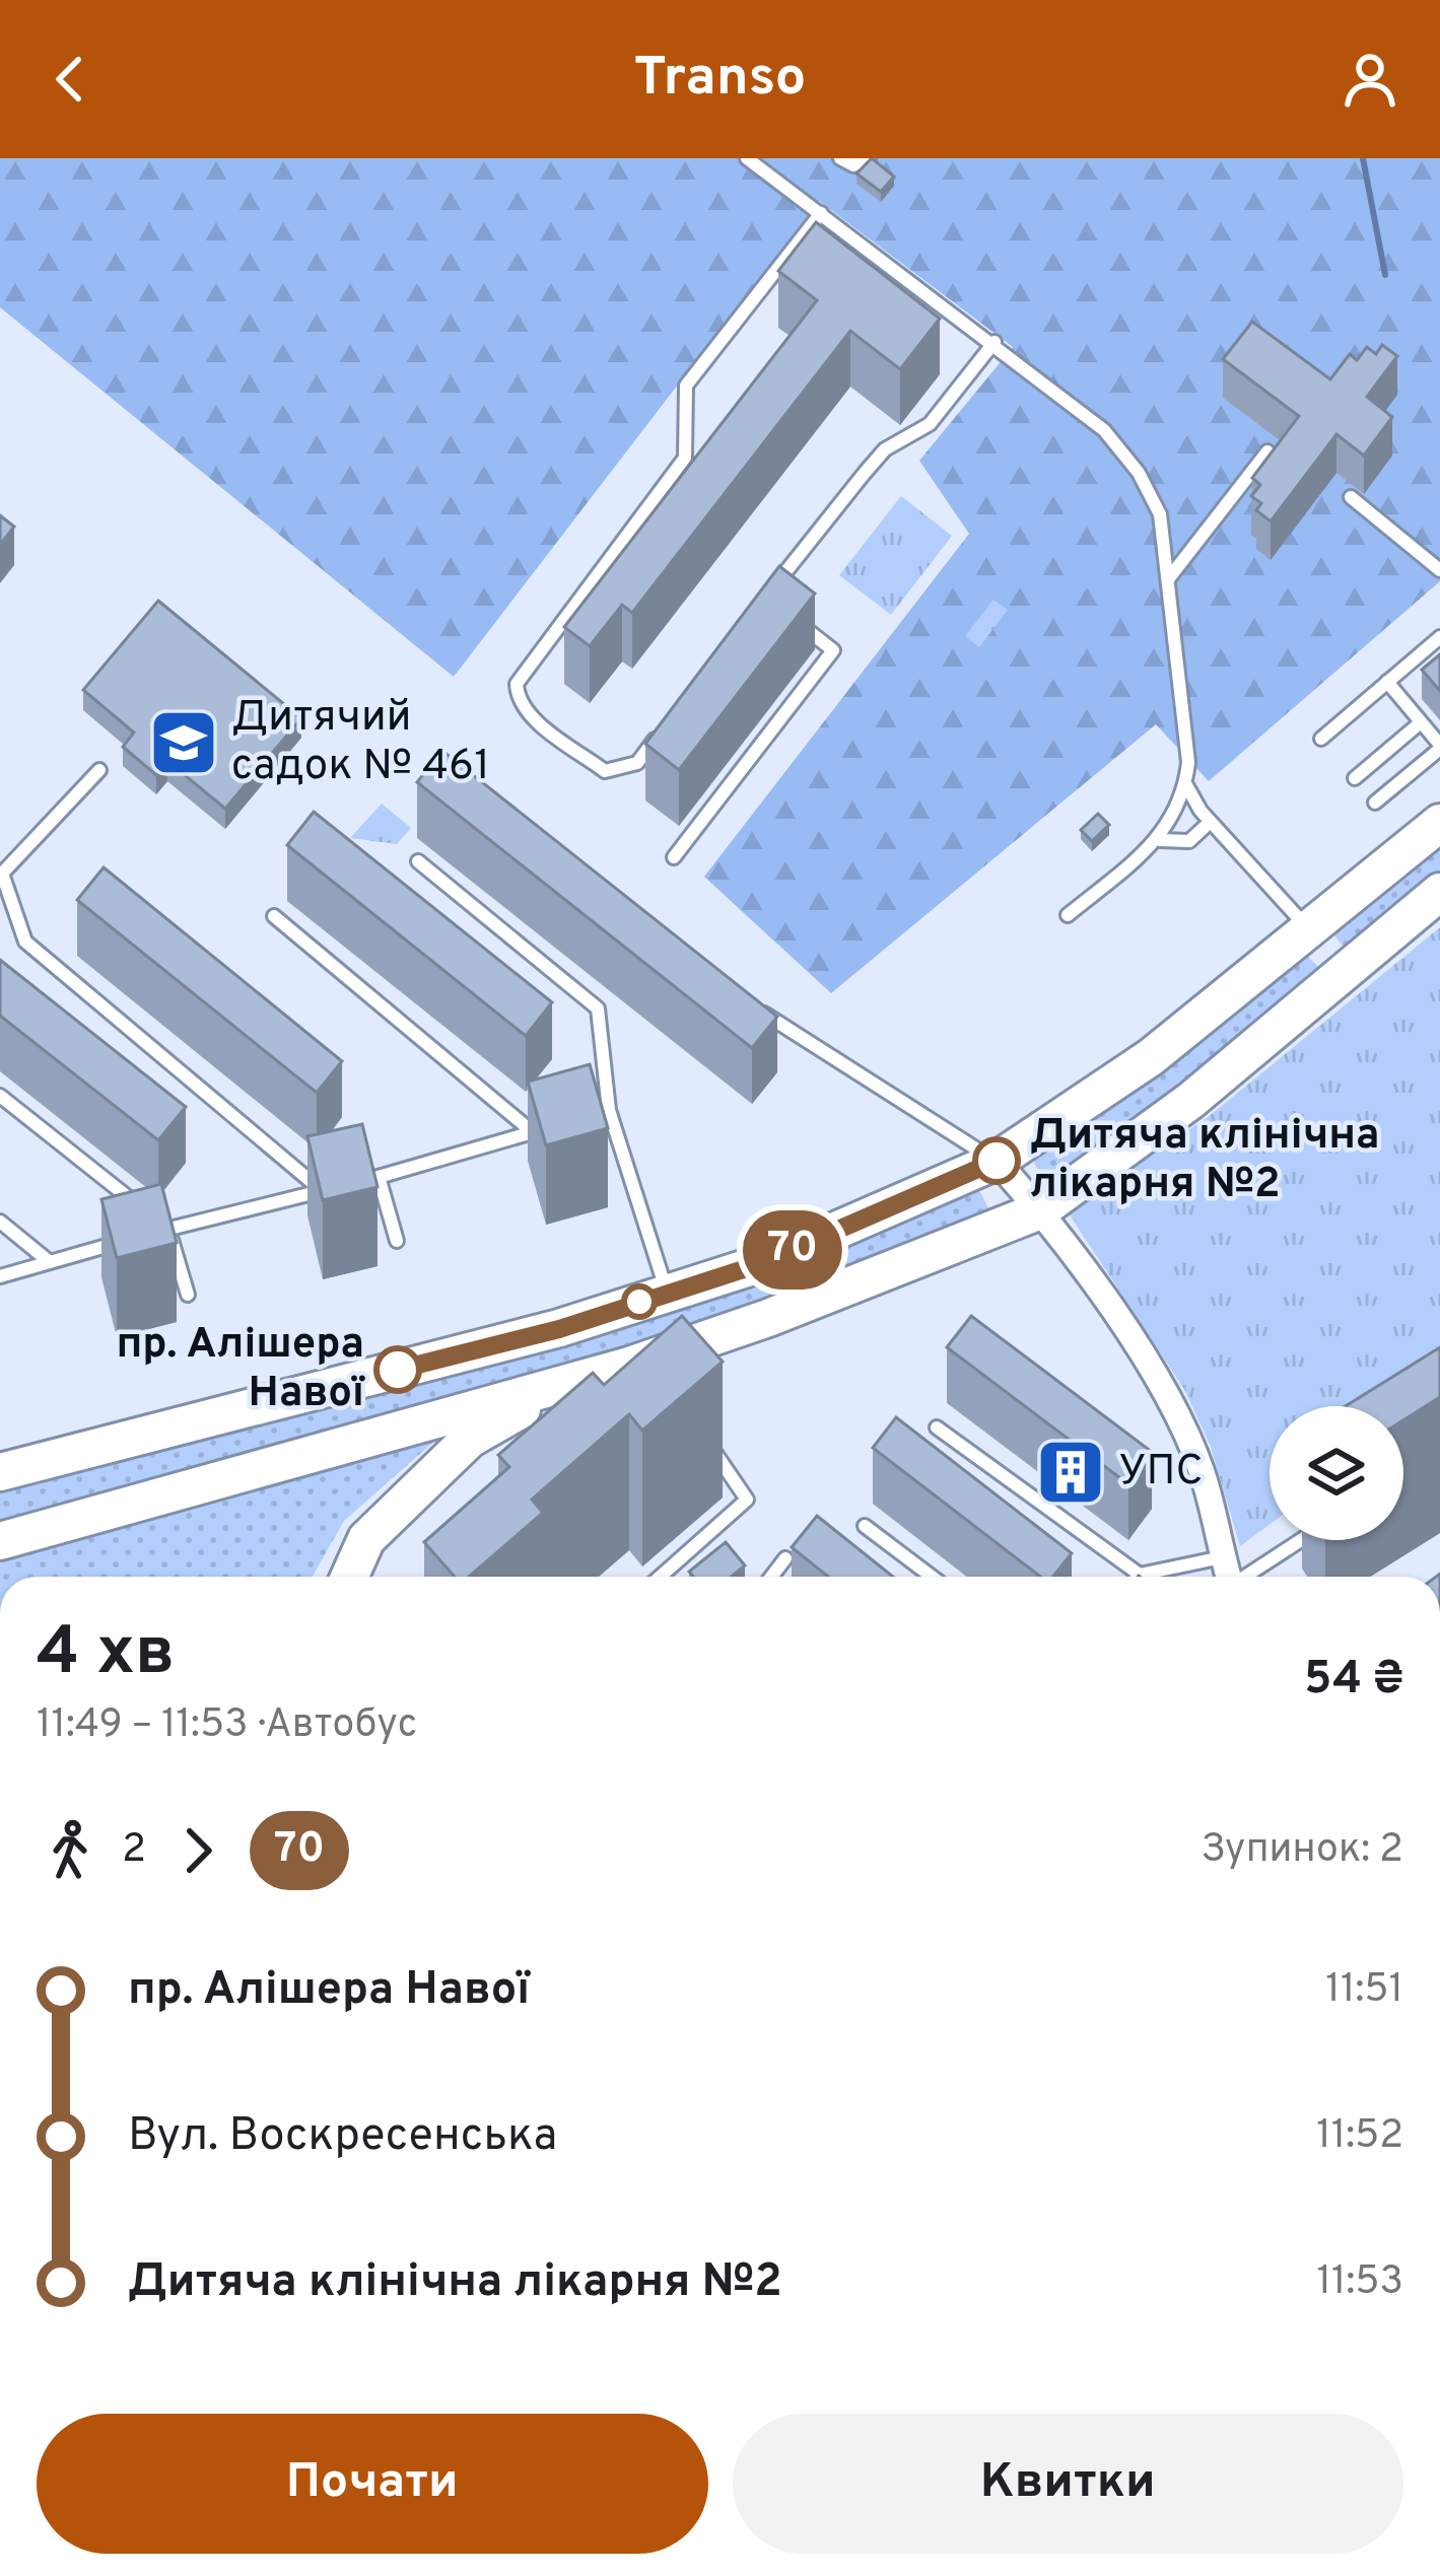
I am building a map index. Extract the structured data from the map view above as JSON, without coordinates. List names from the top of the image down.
{
  "places": {
    "school or university": ["Дитячий садок № 461"],
    "other": ["Дитяча клінічна лікарня №2", "пр. Алішера Навої"],
    "building": ["УПС"]
  },
  "lines": ["bus line 70"],
  "page": {
    "header": "Transo",
    "on_map": "70",
    "heading": ["4 хв", "11:49 – 11:53 · Автобус", "54 ₴"],
    "legs": ["2", "70", "Зупинок: 2"],
    "list": [
      {
        "name": "пр. Алішера Навої",
        "value": "11:51"
      },
      {
        "name": "Вул. Воскресенська",
        "value": "11:52"
      },
      {
        "name": "Дитяча клінічна лікарня №2",
        "value": "11:53"
      }
    ],
    "buttons": ["Почати", "Квитки"]
  }
}
